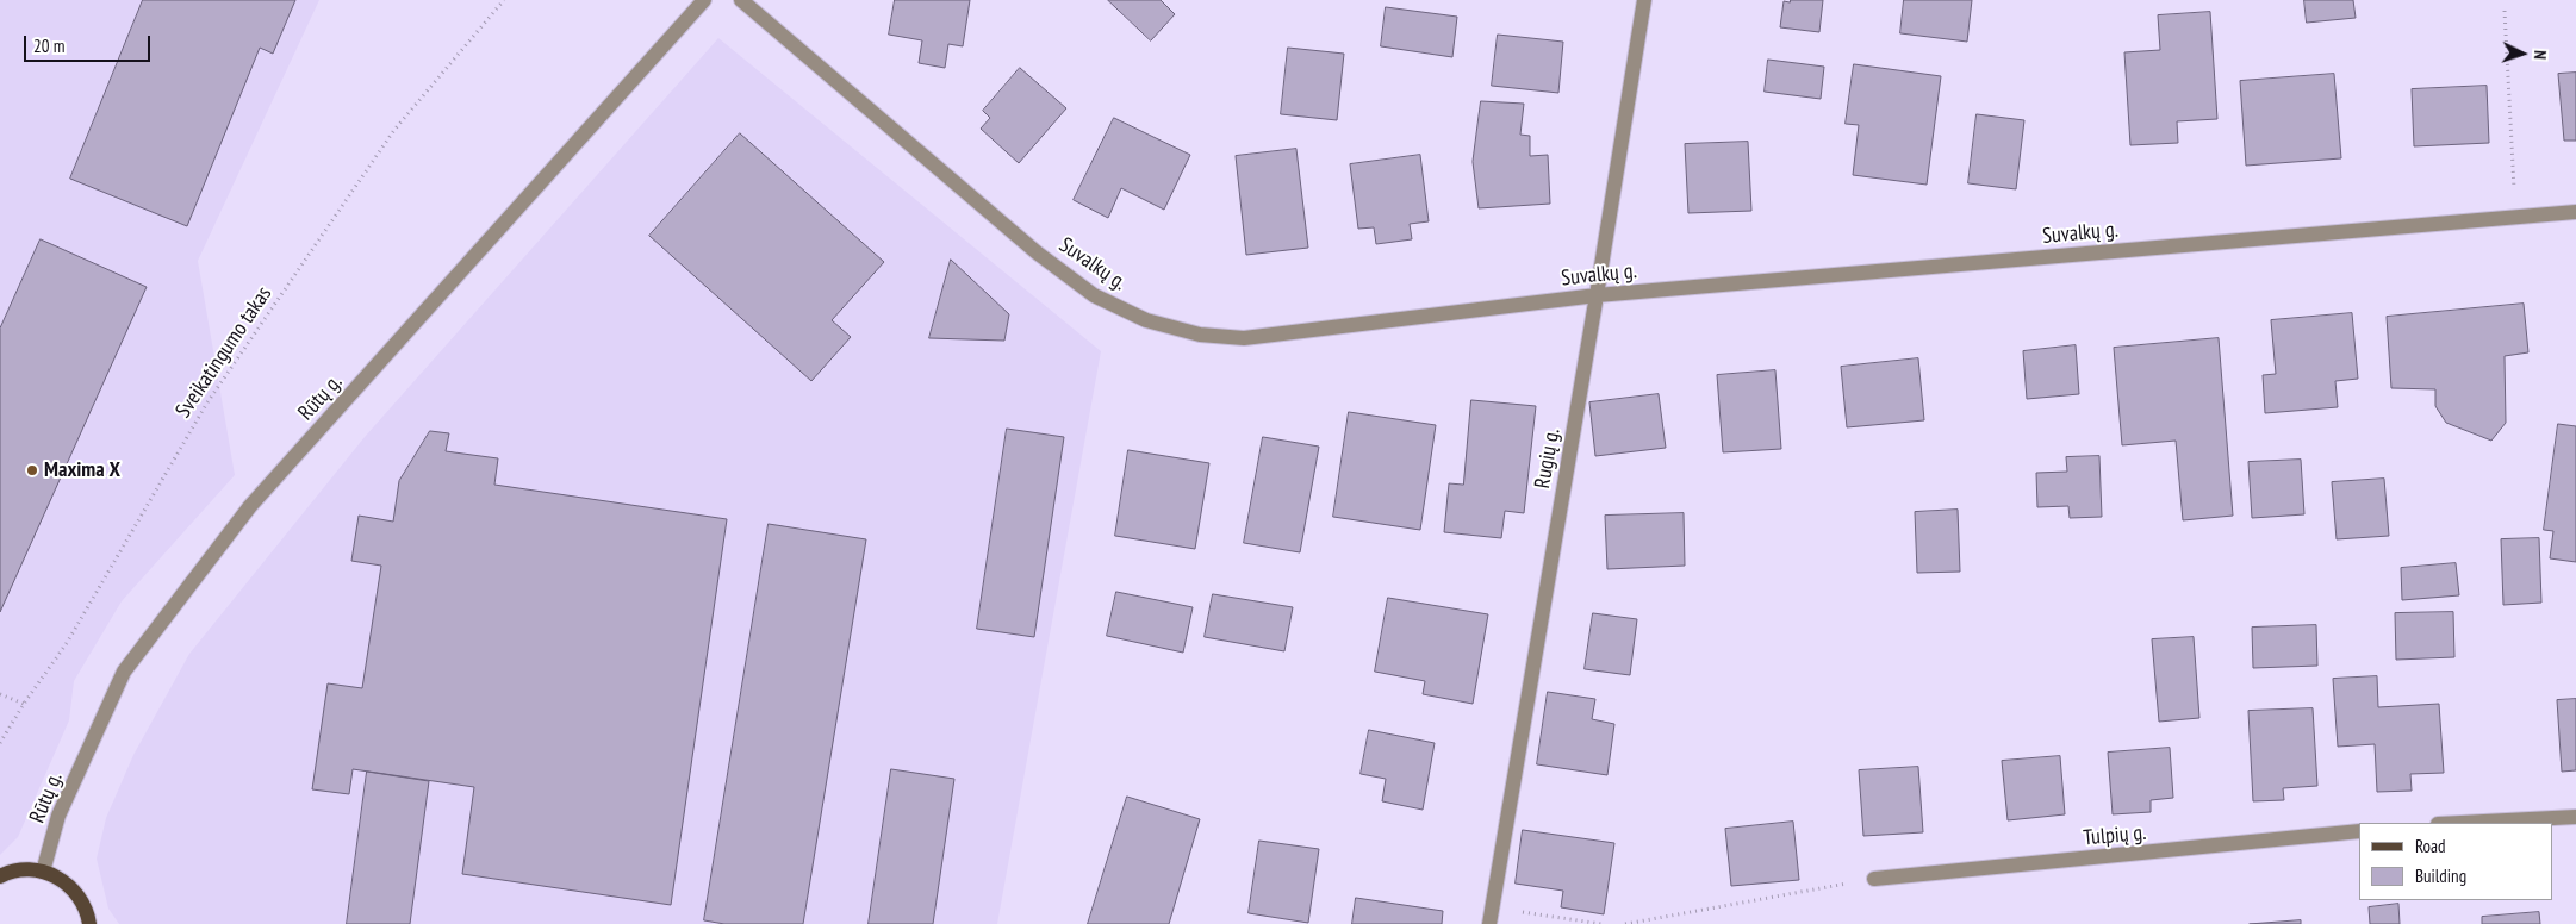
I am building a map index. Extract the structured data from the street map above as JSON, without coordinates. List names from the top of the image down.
{
  "streets": {
    "street": [
      "Suvalkų g.",
      "Rūtų g.",
      "Rugių g.",
      "Tulpių g."
    ],
    "path": ["Sveikatingumo takas"]
  },
  "crossings": [
    ["Suvalkų g.", "Rugių g."]
  ],
  "places": ["Maxima X"],
  "legend": ["Road", "Building"],
  "scale_bar": "20 m",
  "north": "right"
}
